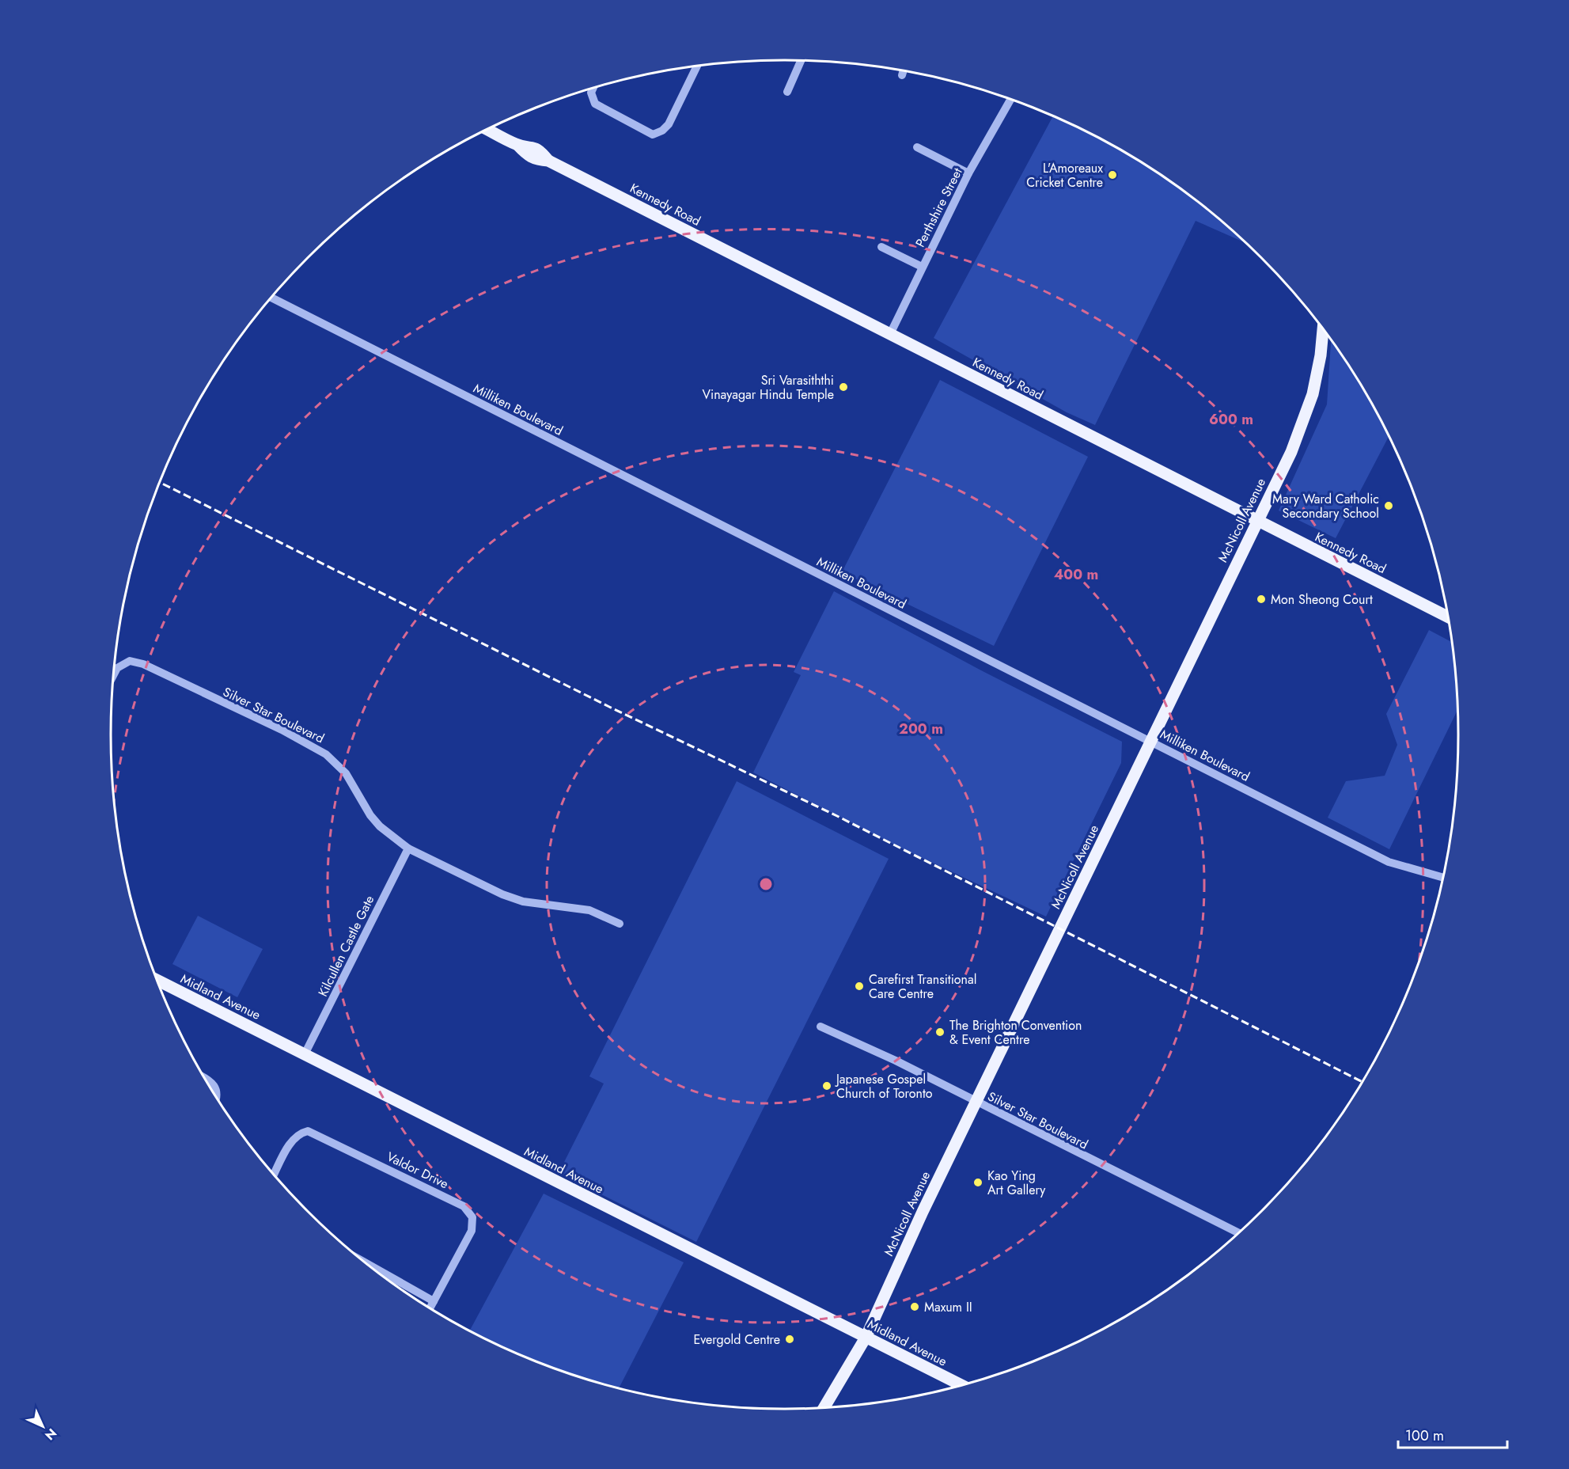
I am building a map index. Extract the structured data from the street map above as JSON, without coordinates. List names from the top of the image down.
{
  "streets": {
    "main road": ["Kennedy Road", "McNicoll Avenue", "Midland Avenue"],
    "street": [
      "Perthshire Street",
      "Milliken Boulevard",
      "Silver Star Boulevard",
      "Kilcullen Castle Gate",
      "Valdor Drive"
    ]
  },
  "crossings": [
    ["Kennedy Road", "Perthshire Street"],
    ["Kennedy Road", "McNicoll Avenue"],
    ["Milliken Boulevard", "McNicoll Avenue"],
    ["McNicoll Avenue", "Silver Star Boulevard"],
    ["McNicoll Avenue", "Midland Avenue"],
    ["Silver Star Boulevard", "Kilcullen Castle Gate"],
    ["Kilcullen Castle Gate", "Midland Avenue"]
  ],
  "places": [
    "L'Amoreaux Cricket Centre",
    "Sri Varasiththi Vinayagar Hindu Temple",
    "Mary Ward Catholic Secondary School",
    "Mon Sheong Court",
    "Carefirst Transitional Care Centre",
    "The Brighton Convention & Event Centre",
    "Japanese Gospel Church of Toronto",
    "Kao Ying Art Gallery",
    "Maxum II",
    "Evergold Centre"
  ],
  "scale_bar": "100 m",
  "north": "bottom right",
  "rings": ["600 m", "400 m", "200 m"]
}
